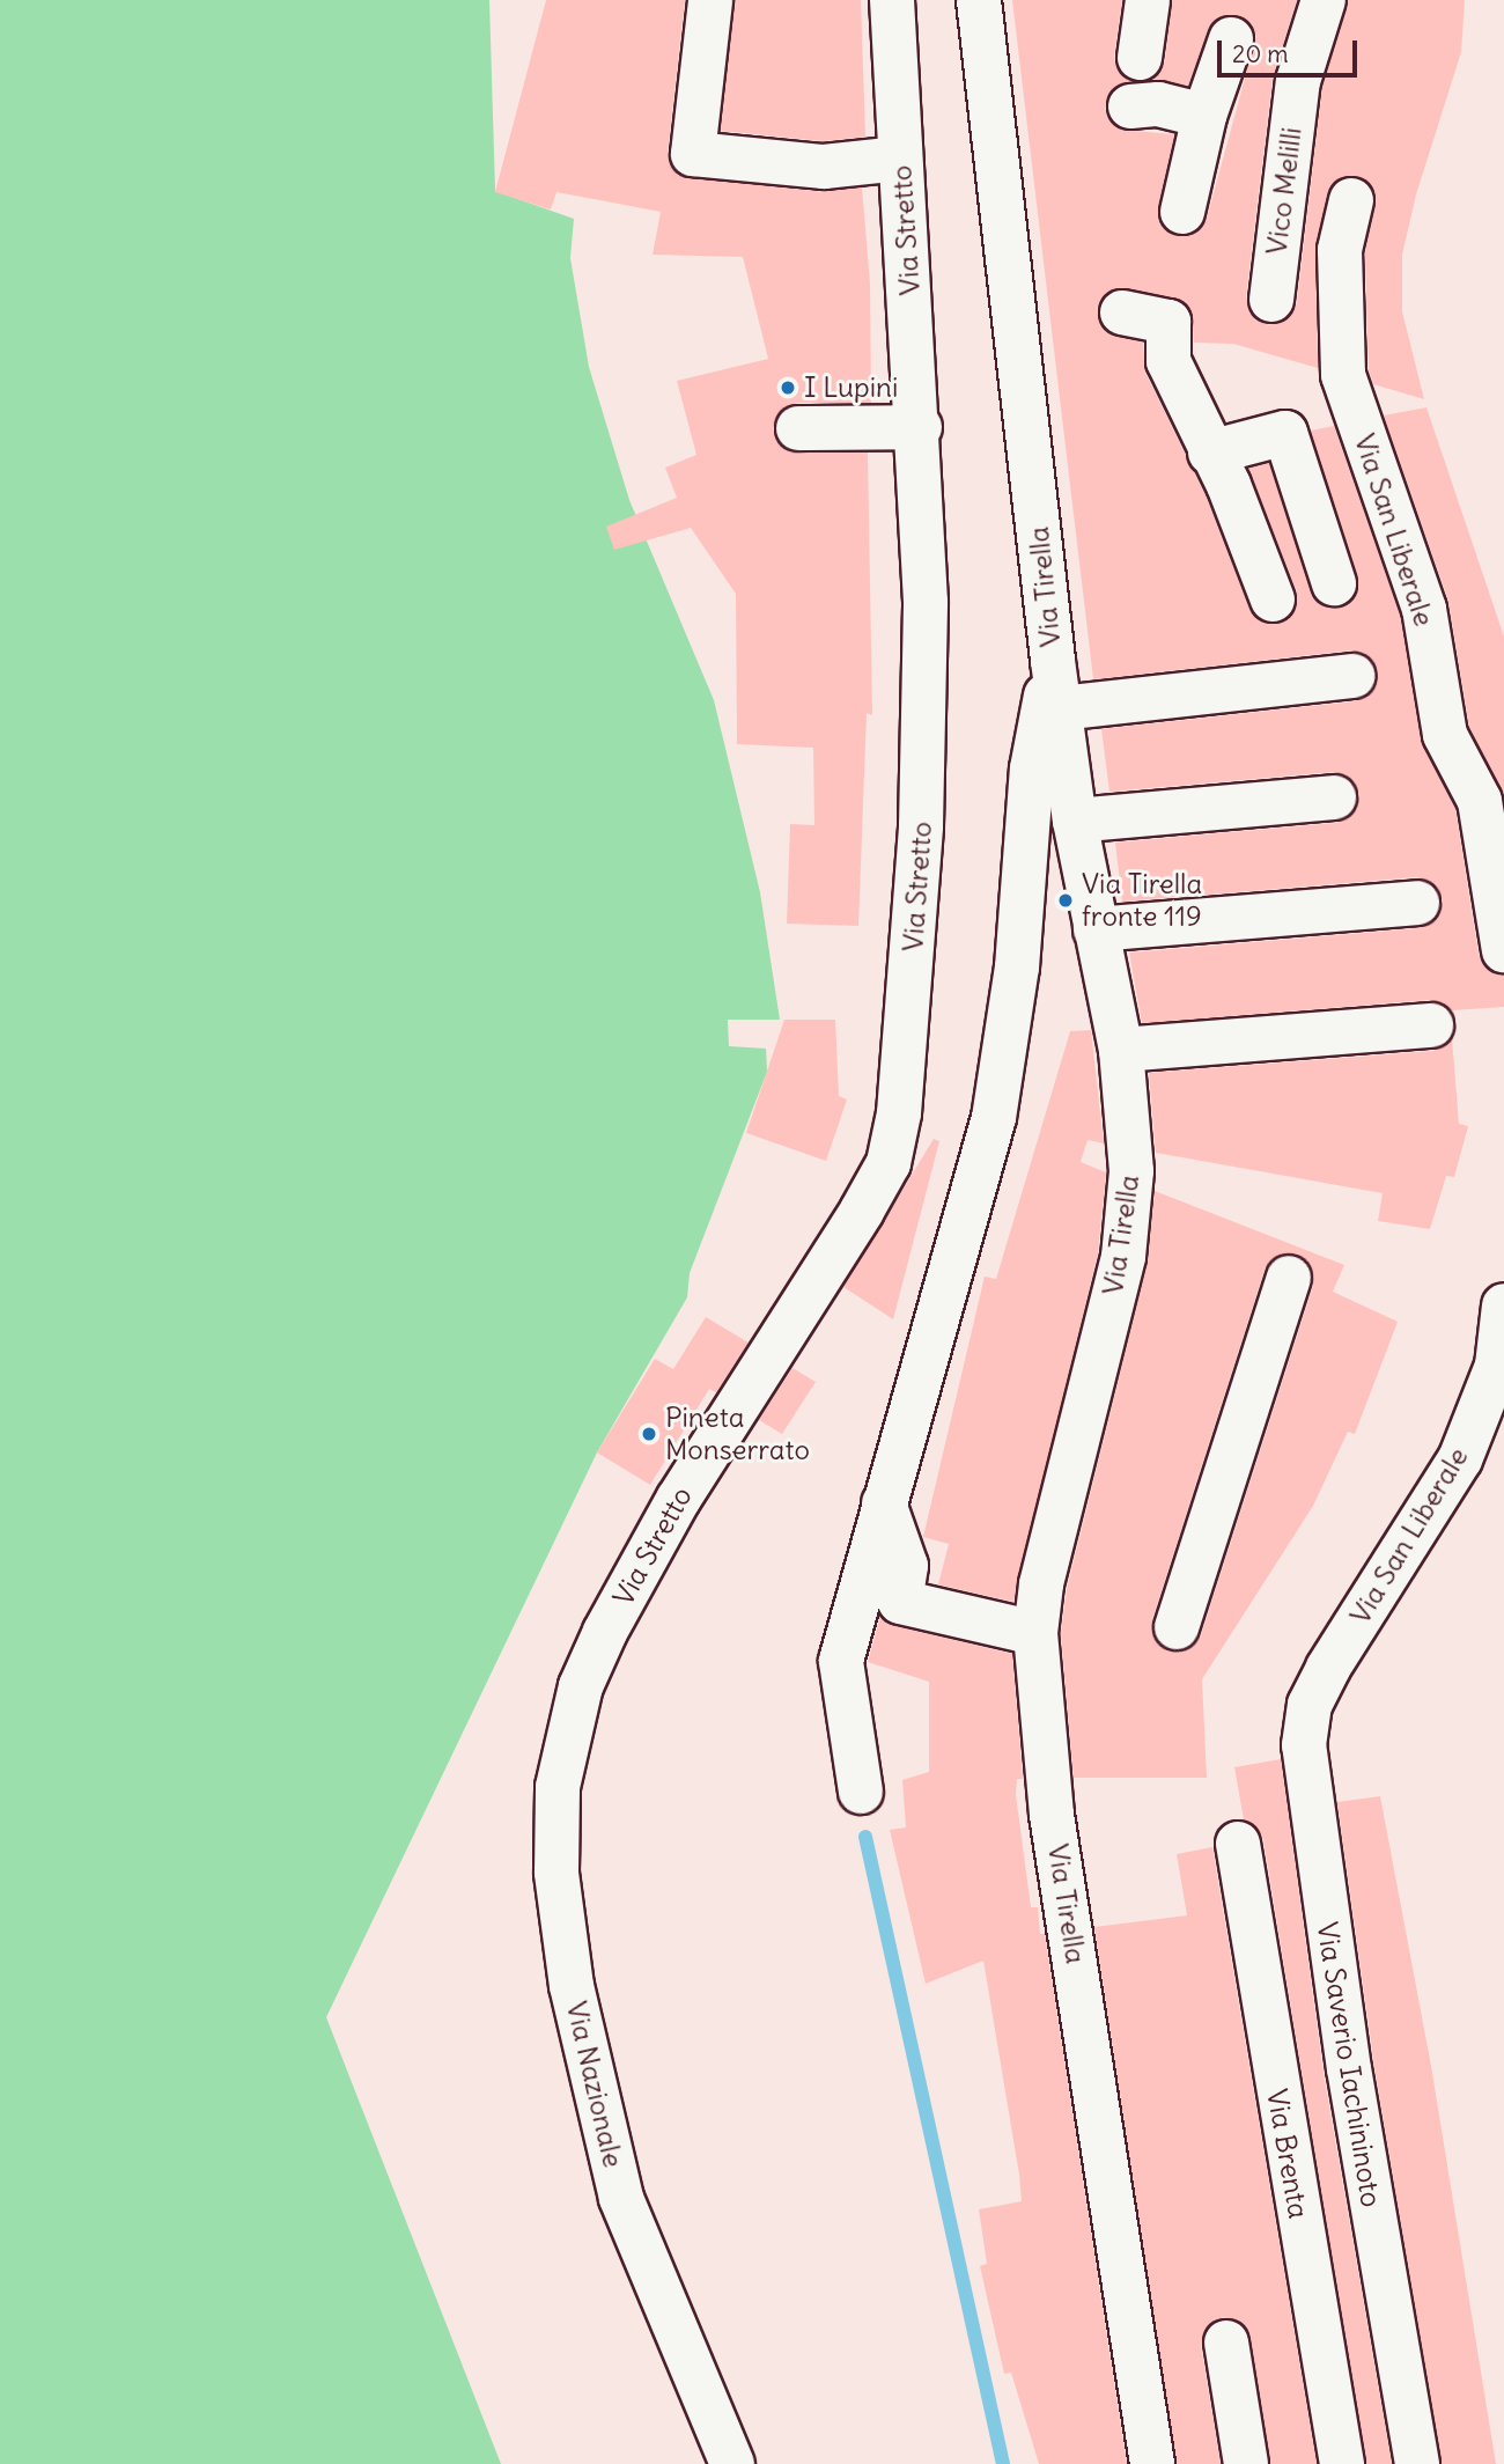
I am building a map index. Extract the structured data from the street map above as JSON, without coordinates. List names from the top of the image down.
{
  "streets": {
    "street": [
      "Vico Melilli",
      "Via Stretto",
      "Via San Liberale",
      "Via Tirella",
      "Via Saverio Iachininoto",
      "Via Nazionale",
      "Via Brenta"
    ]
  },
  "crossings": [
    ["Via Stretto", "Via Nazionale"],
    ["Via San Liberale", "Via Saverio Iachininoto"]
  ],
  "places": ["I Lupini", "Via Tirella fronte 119", "Pineta Monserrato"],
  "scale_bar": "20 m"
}
